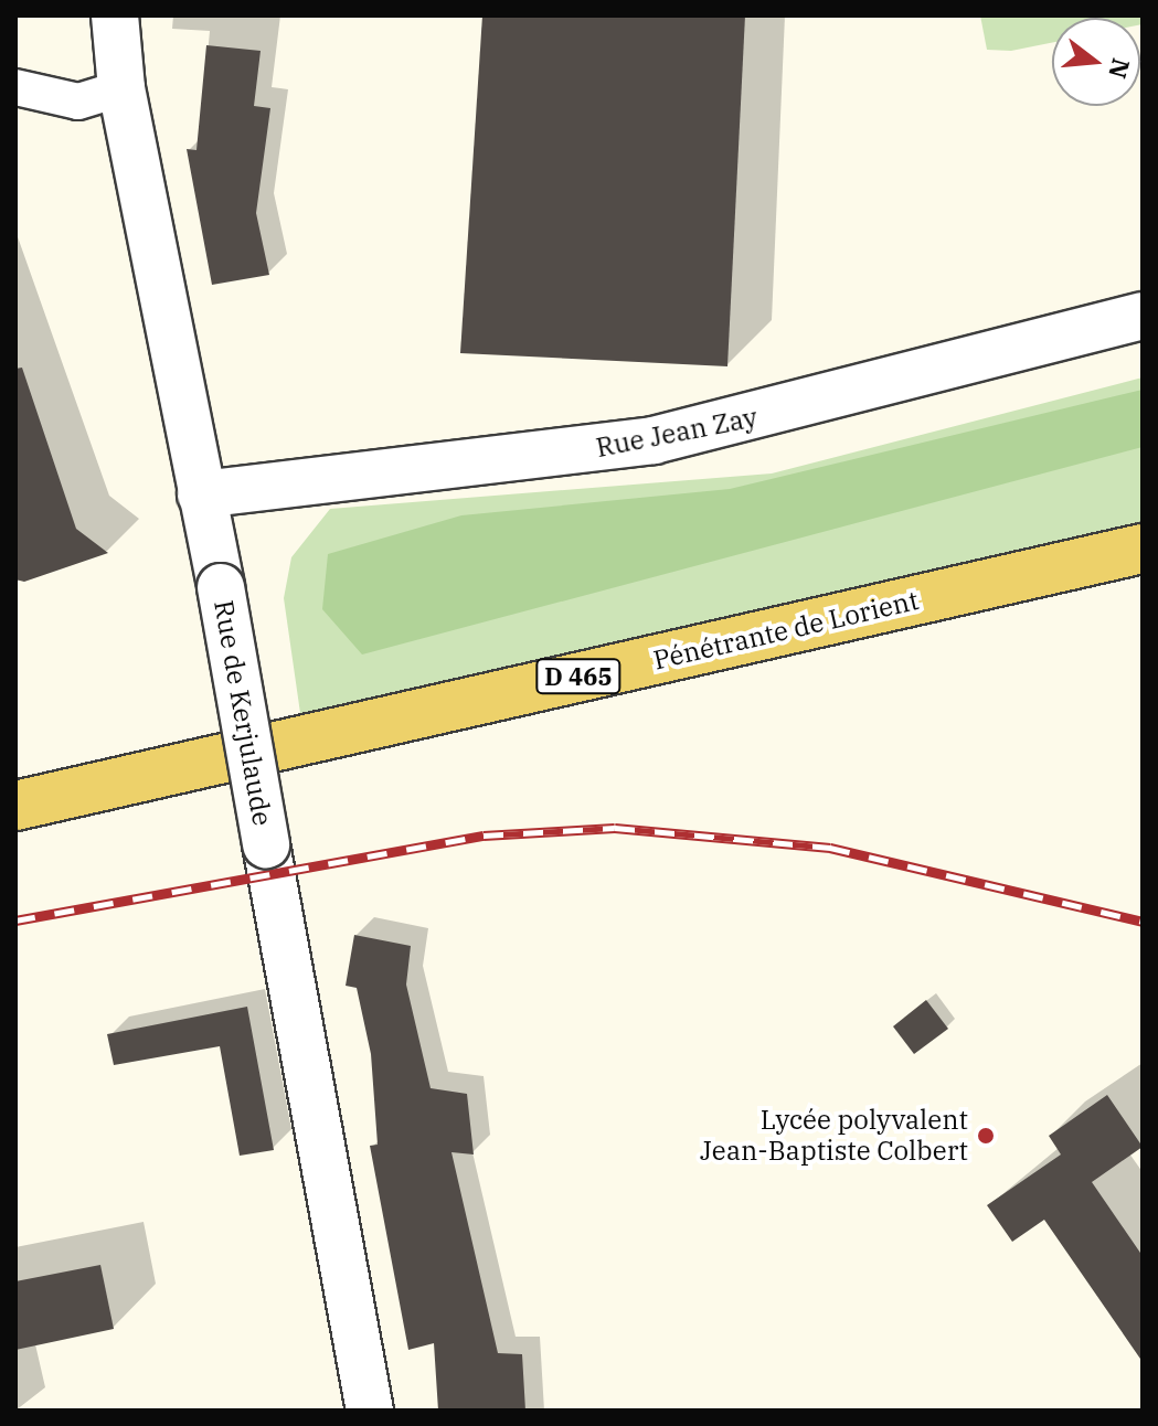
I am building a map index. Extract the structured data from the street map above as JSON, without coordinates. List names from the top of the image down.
{
  "streets": {
    "main road": ["Pénétrante de Lorient", "D 465"],
    "street": ["Rue Jean Zay", "Rue de Kerjulaude"]
  },
  "crossings": [
    ["Rue Jean Zay", "Rue de Kerjulaude"]
  ],
  "places": ["Lycée polyvalent Jean-Baptiste Colbert"],
  "north": "right"
}
